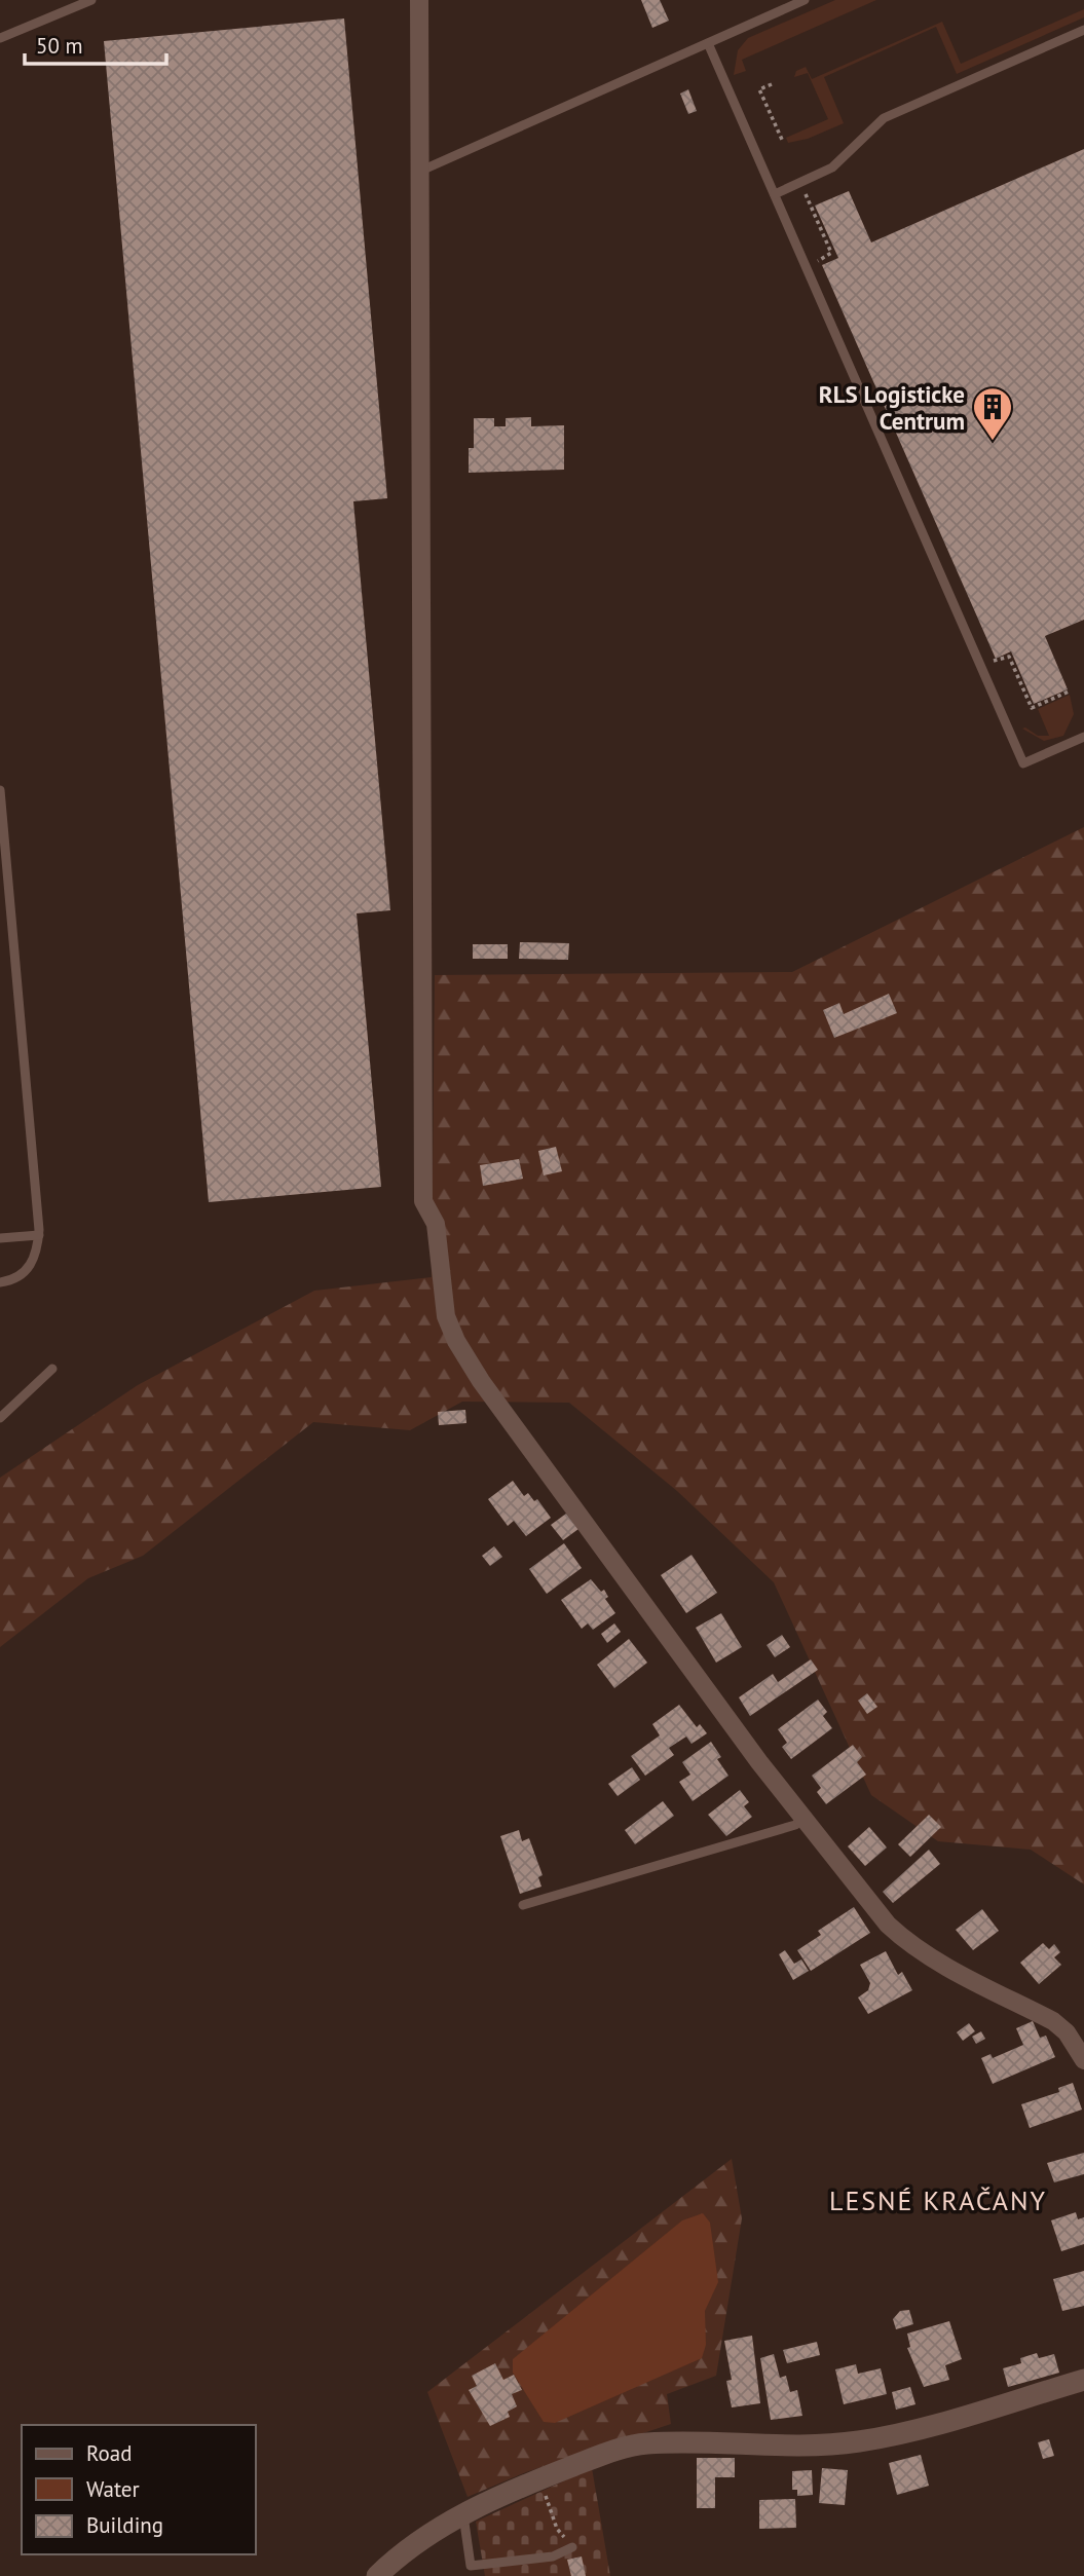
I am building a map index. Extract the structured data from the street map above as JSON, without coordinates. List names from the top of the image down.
{
  "districts": ["LESNÉ KRAČANY"],
  "places": {
    "building": ["RLS Logisticke Centrum"]
  },
  "legend": ["Road", "Water", "Building"],
  "scale_bar": "50 m"
}
